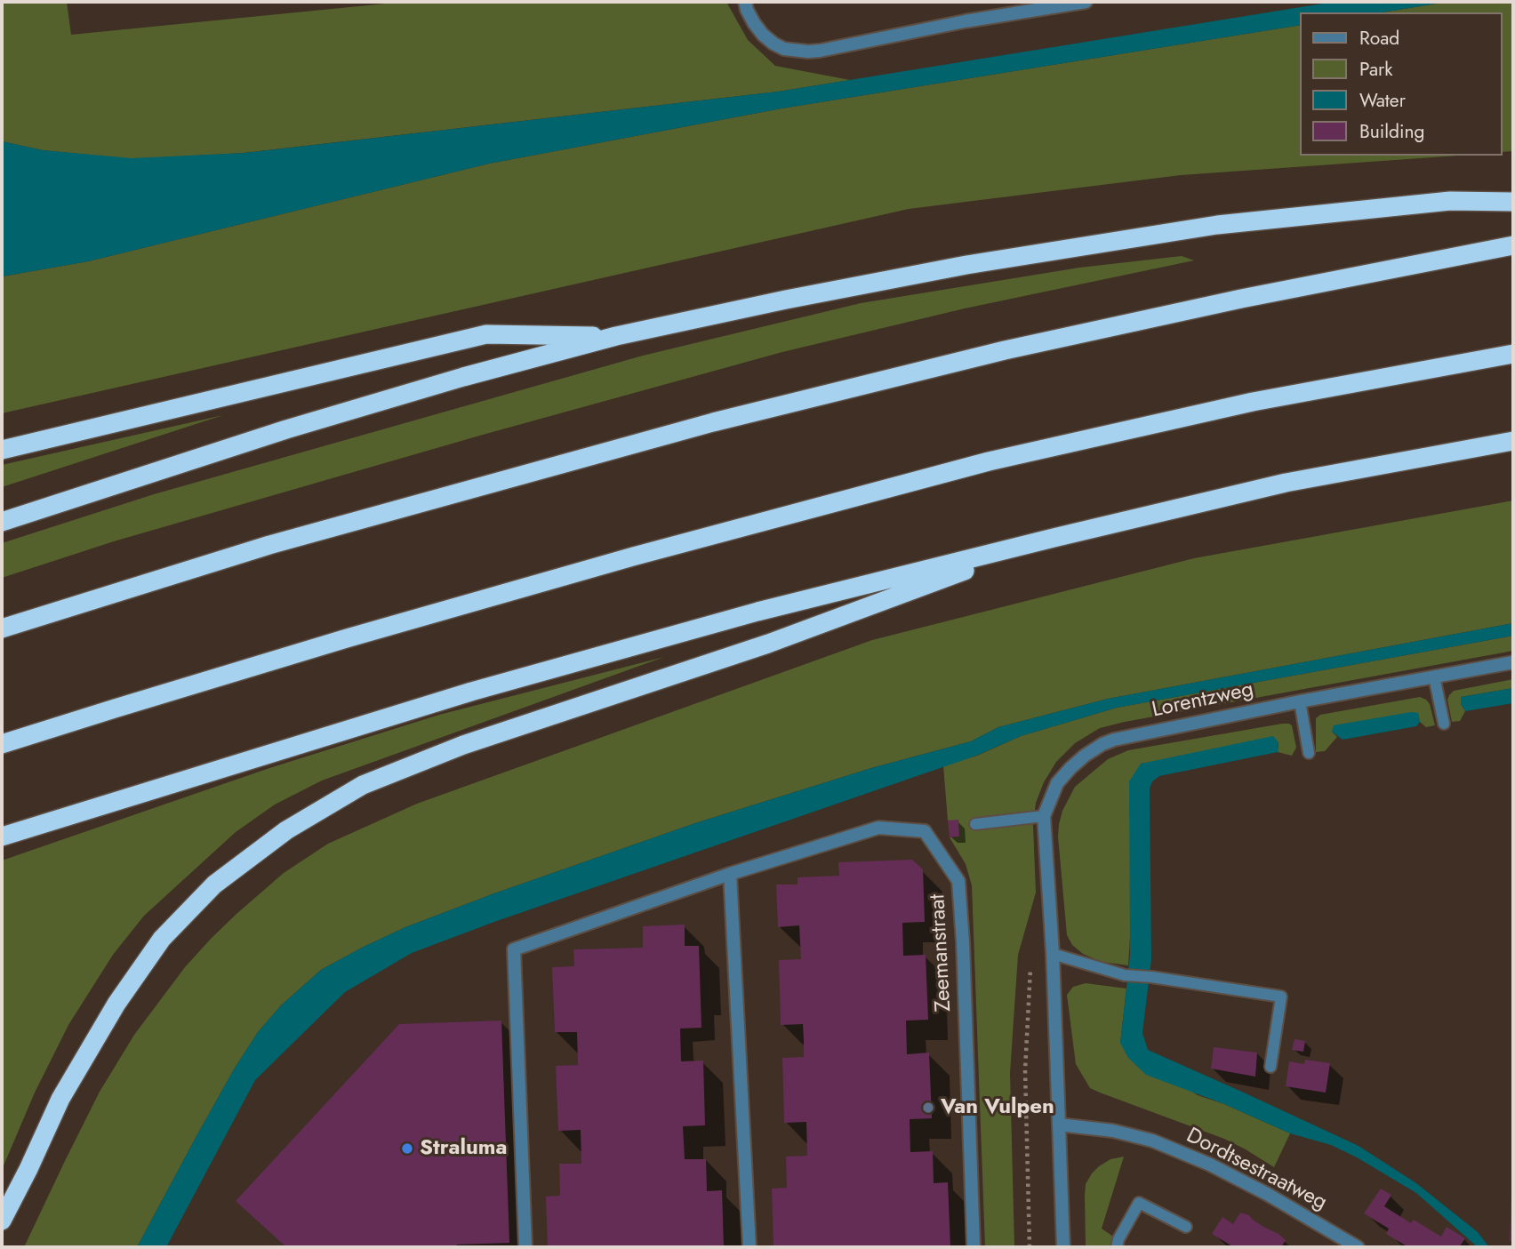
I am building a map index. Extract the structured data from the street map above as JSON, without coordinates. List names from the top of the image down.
{
  "streets": {
    "street": ["Lorentzweg", "Zeemanstraat", "Dordtsestraatweg"]
  },
  "crossings": [
    ["Lorentzweg", "Dordtsestraatweg"]
  ],
  "places": ["Van Vulpen", "Straluma"],
  "legend": [
    "Road",
    "Park",
    "Water",
    "Building"
  ]
}
